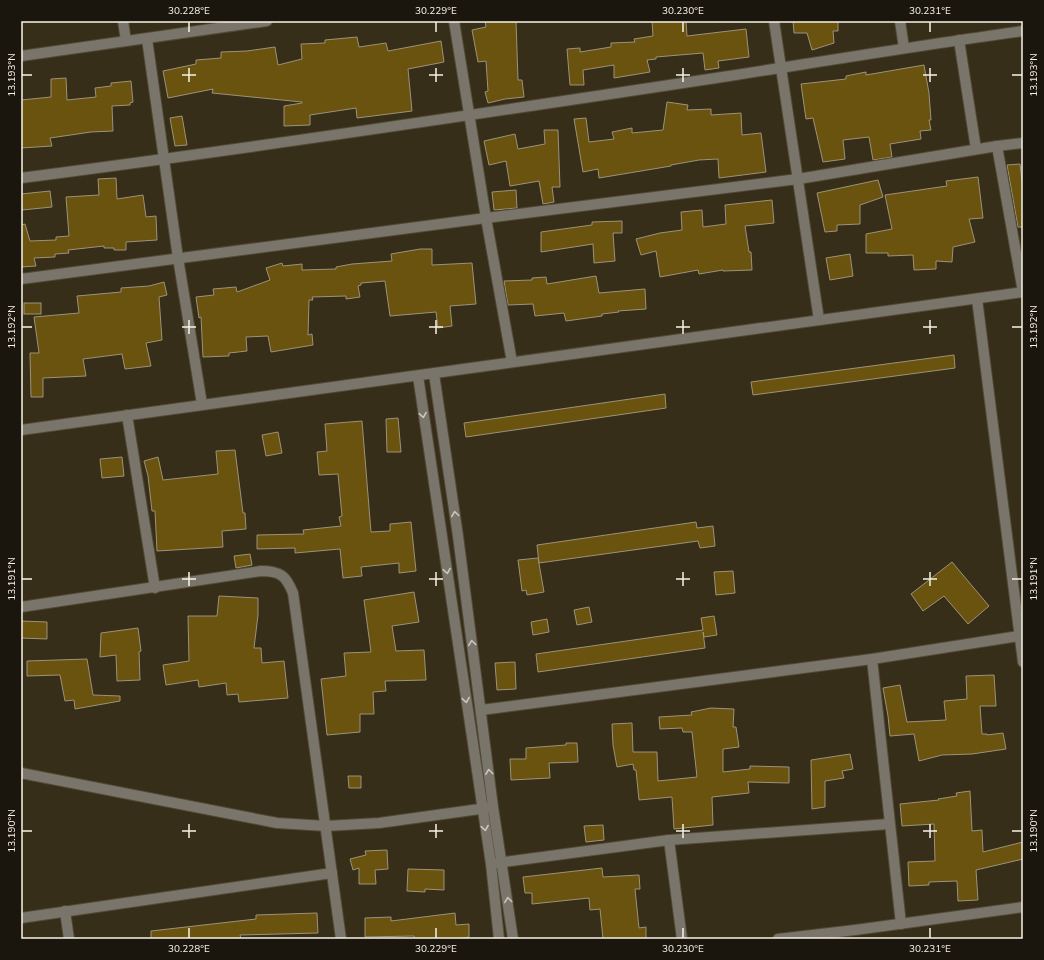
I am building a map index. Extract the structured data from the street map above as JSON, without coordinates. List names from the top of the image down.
{
  "coordinates": [
    "30.228°E",
    "30.229°E",
    "30.230°E",
    "30.231°E",
    "13.193°N",
    "13.192°N",
    "13.191°N",
    "13.190°N"
  ]
}
